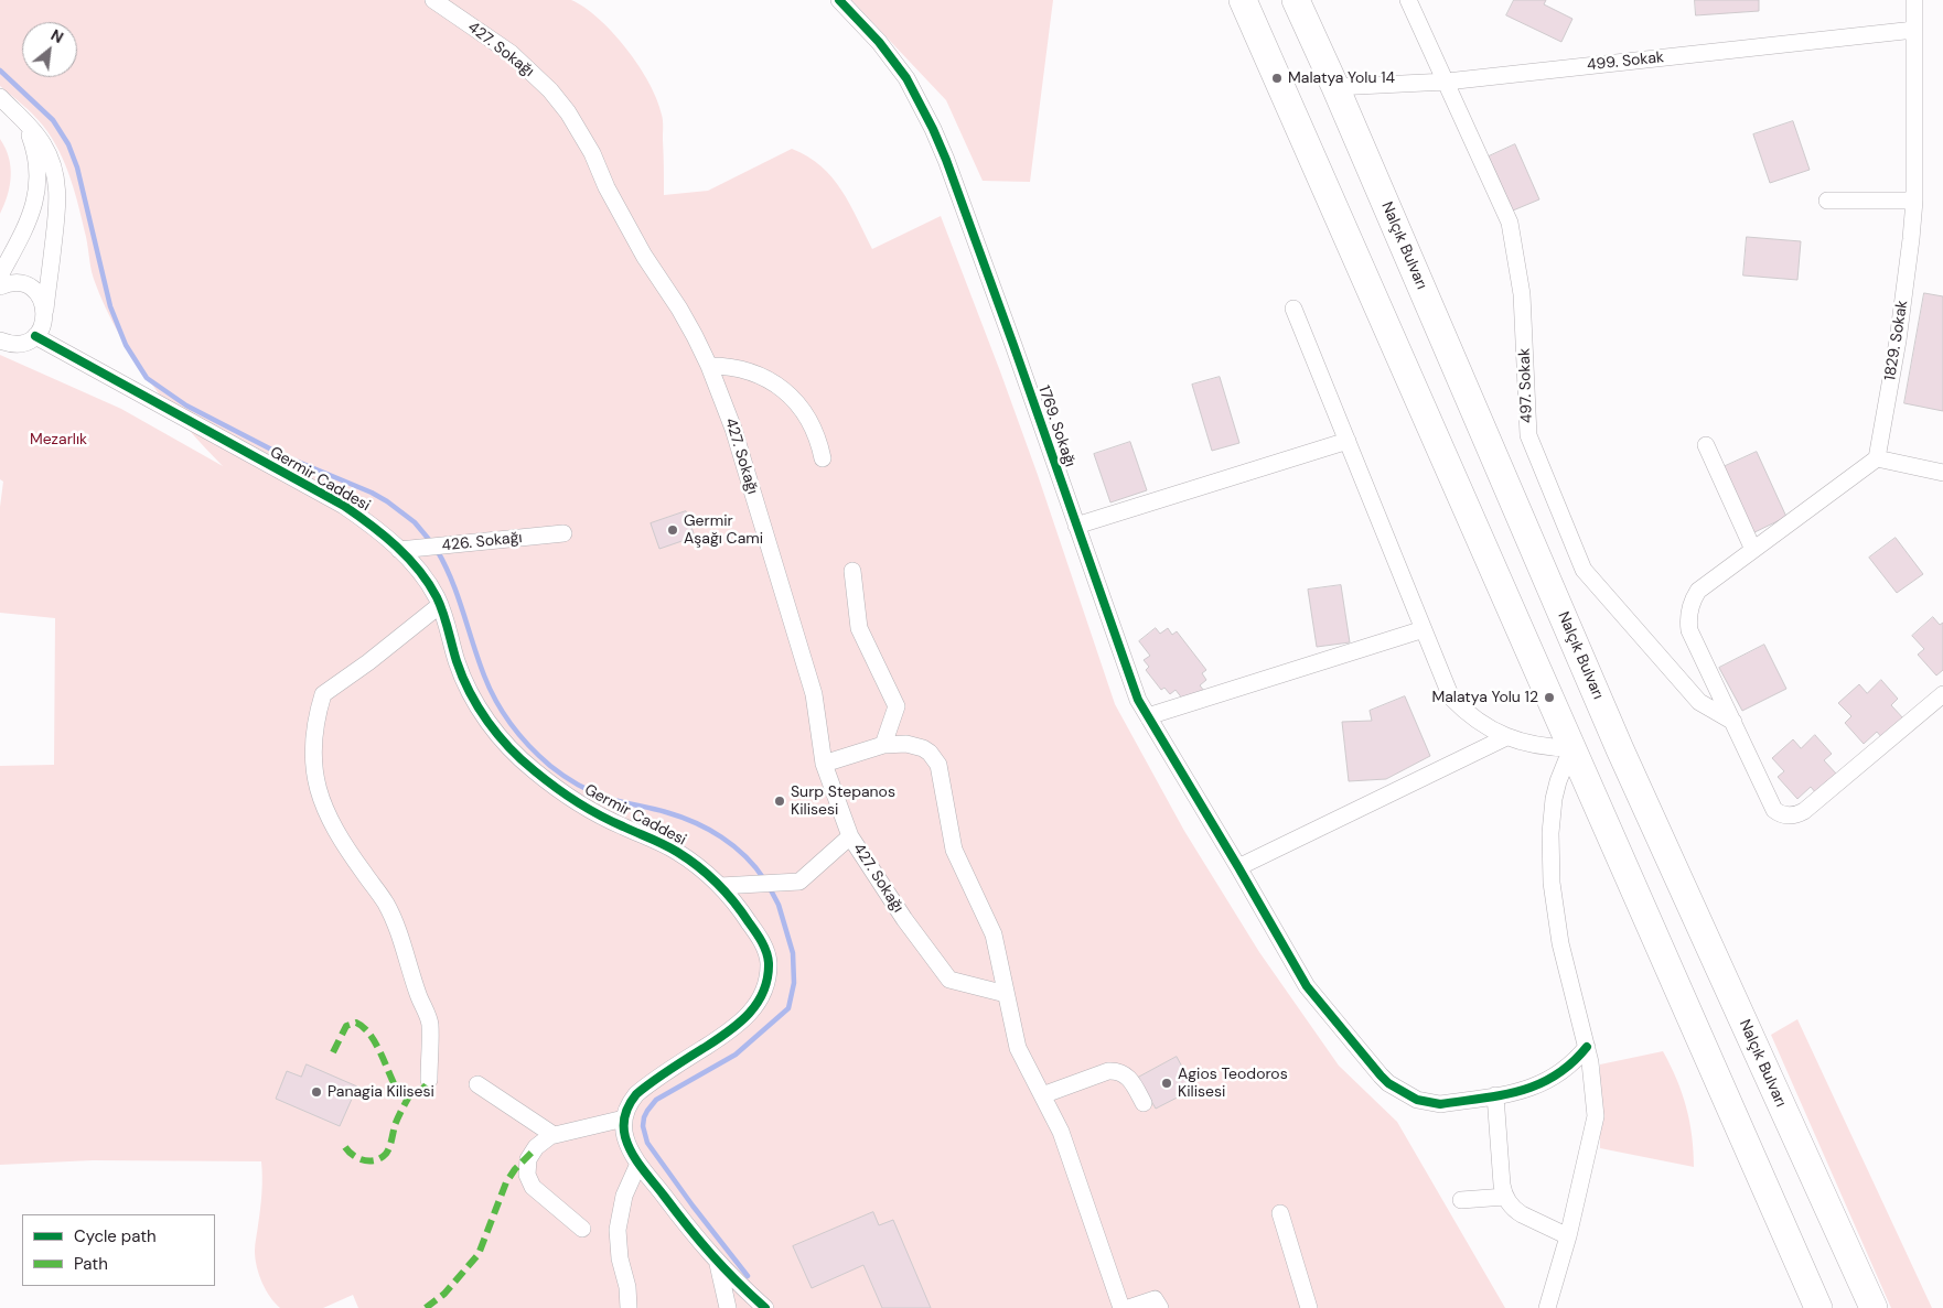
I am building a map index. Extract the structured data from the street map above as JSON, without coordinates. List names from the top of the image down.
{
  "streets": {
    "highway": ["Nalçık Bulvarı"],
    "street": [
      "427. Sokağı",
      "499. Sokak",
      "1829. Sokak",
      "497. Sokak",
      "1769. Sokağı",
      "Germir Caddesi",
      "426. Sokağı"
    ]
  },
  "crossings": [
    ["499. Sokak", "Nalçık Bulvarı"],
    ["499. Sokak", "1829. Sokak"],
    ["499. Sokak", "497. Sokak"],
    ["Germir Caddesi", "426. Sokağı"]
  ],
  "parks": ["Mezarlık"],
  "places": [
    "Malatya Yolu 14",
    "Germir Aşağı Cami",
    "Malatya Yolu 12",
    "Surp Stepanos Kilisesi",
    "Agios Teodoros Kilisesi",
    "Panagia Kilisesi"
  ],
  "legend": ["Cycle path", "Path"],
  "north": "top right"
}
